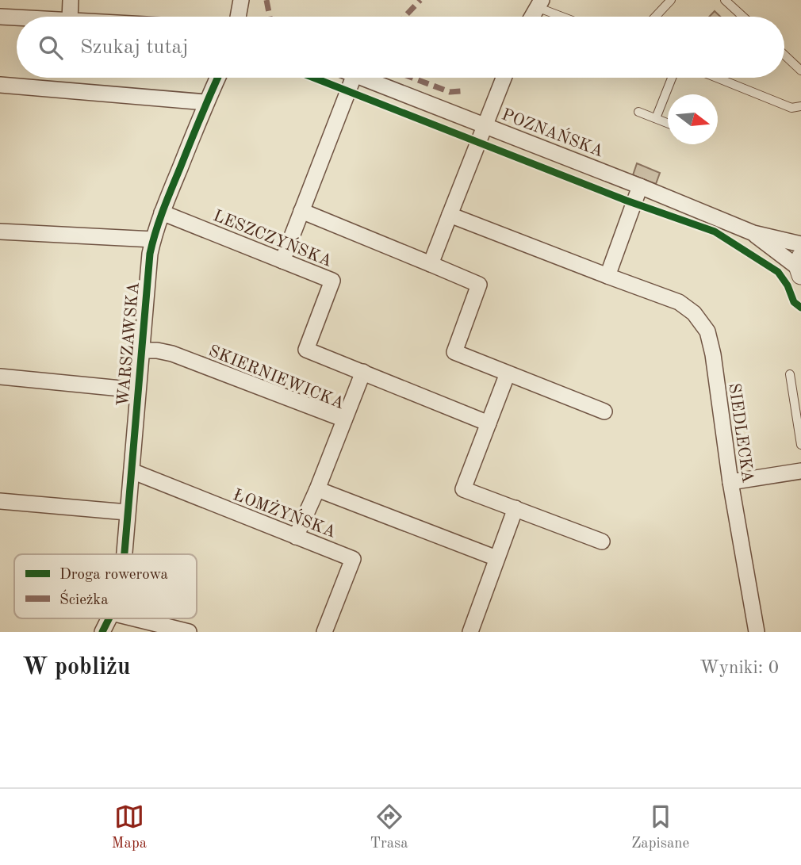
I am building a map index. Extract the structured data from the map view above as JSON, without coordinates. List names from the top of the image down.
{
  "streets": {
    "street": [
      "POZNAŃSKA",
      "LESZCZYŃSKA",
      "WARSZAWSKA",
      "SKIERNIEWICKA",
      "SIEDLECKA",
      "ŁOMŻYŃSKA"
    ]
  },
  "crossings": [
    ["LESZCZYŃSKA", "WARSZAWSKA"],
    ["WARSZAWSKA", "SKIERNIEWICKA"],
    ["WARSZAWSKA", "ŁOMŻYŃSKA"],
    ["SKIERNIEWICKA", "ŁOMŻYŃSKA"]
  ],
  "legend": ["Droga rowerowa", "Ścieżka"],
  "north": "right",
  "page": {
    "search": "Szukaj tutaj",
    "heading": ["W pobliżu", "Wyniki: 0"],
    "nav": ["Mapa", "Trasa", "Zapisane"]
  }
}
